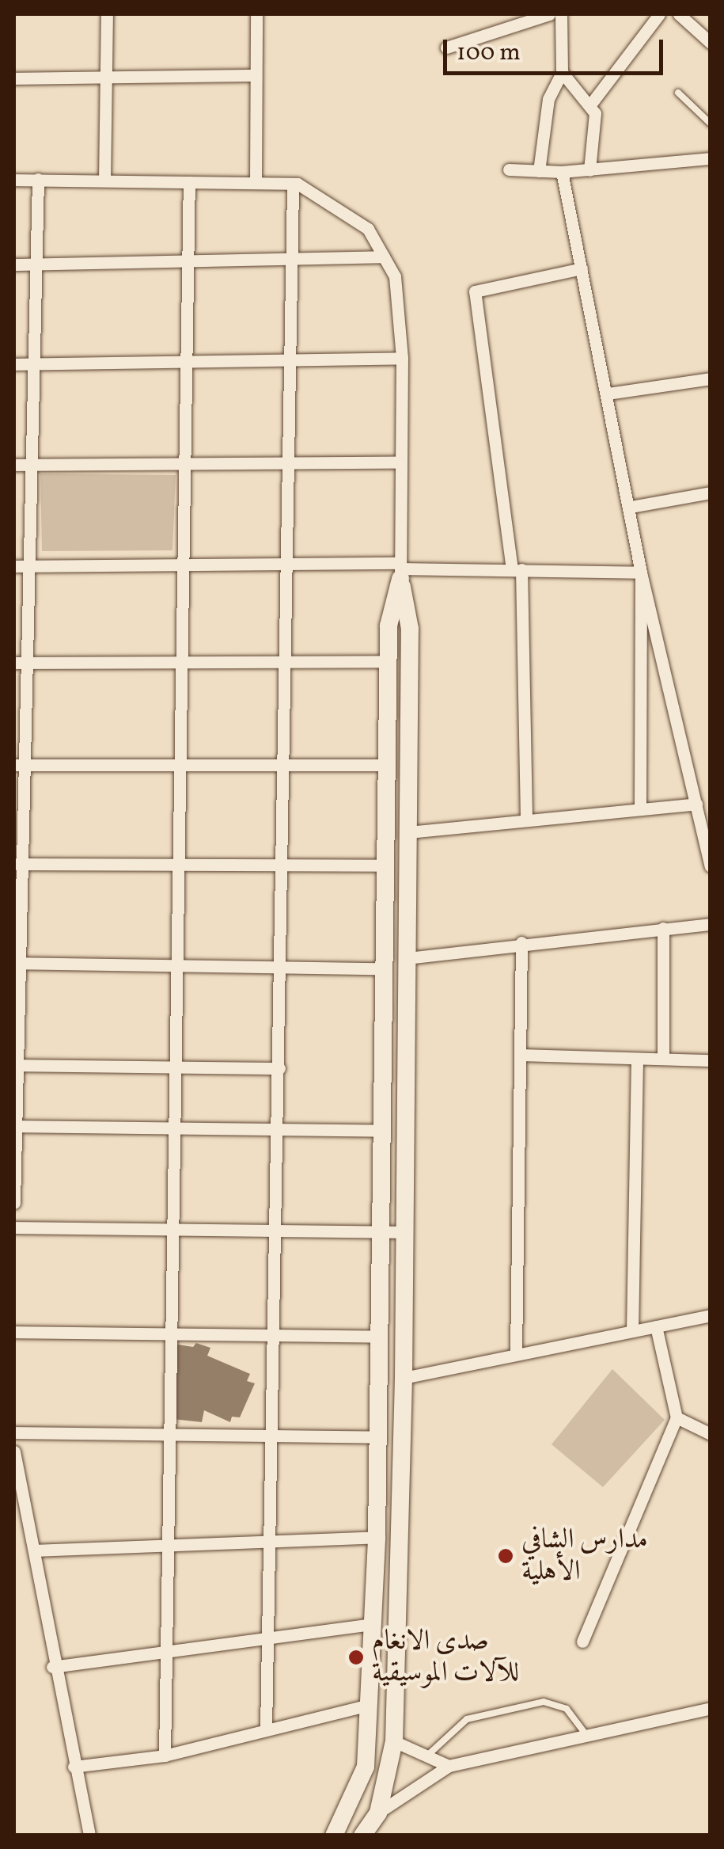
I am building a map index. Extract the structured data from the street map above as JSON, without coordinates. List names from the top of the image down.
{
  "places": ["مدارس الشافي الأهلية", "صدى الانغام للآلات الموسيقية"],
  "scale_bar": "100 m"
}
